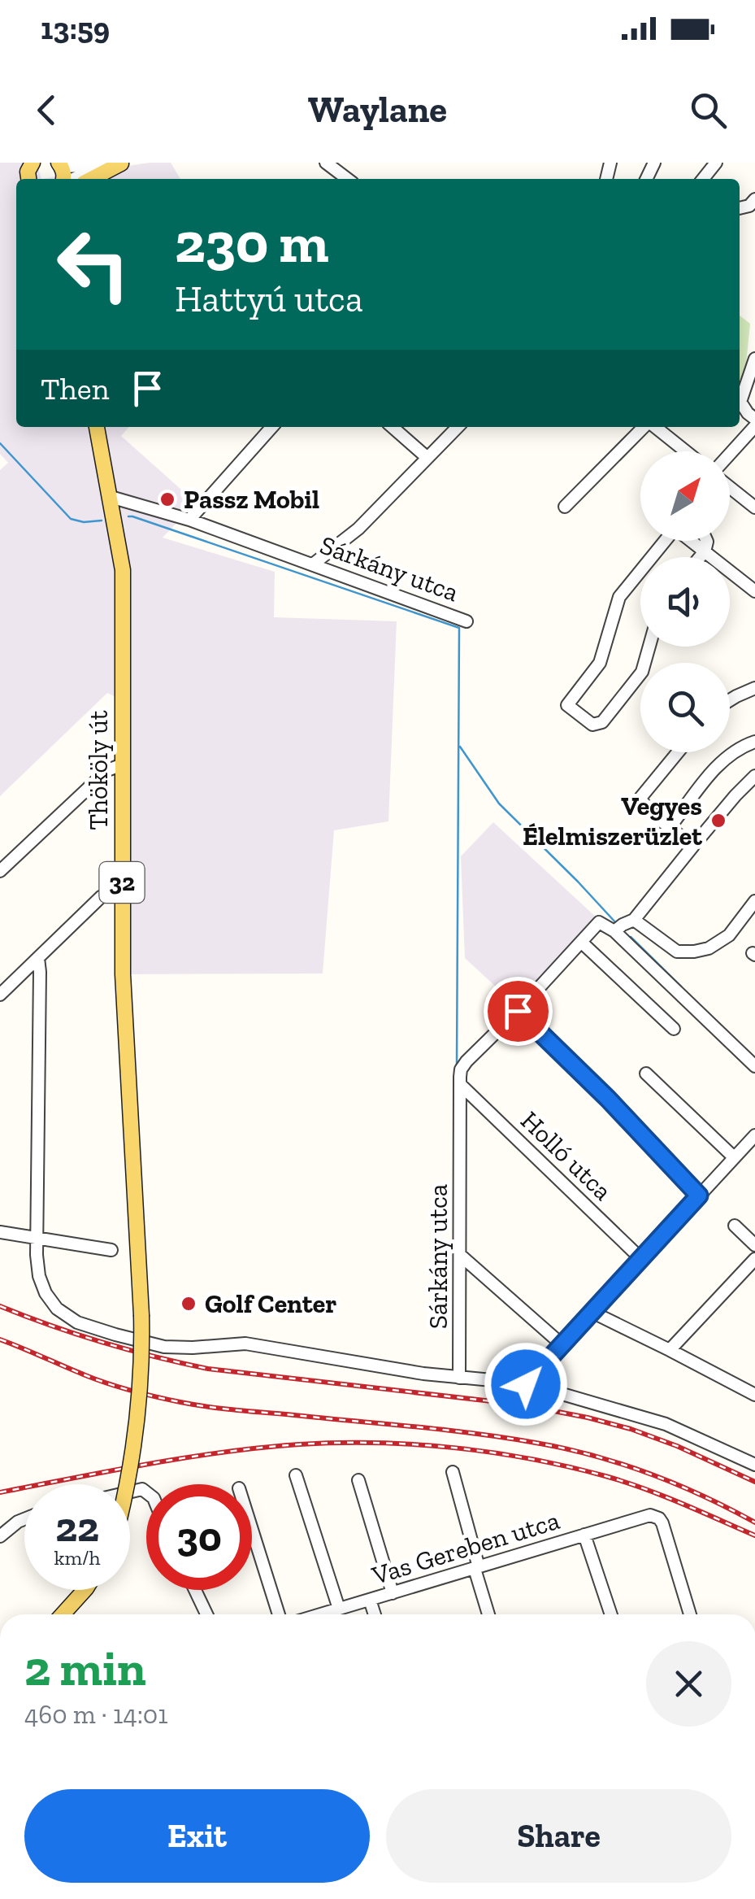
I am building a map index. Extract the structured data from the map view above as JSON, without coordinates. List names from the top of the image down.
{
  "streets": {
    "main road": ["Thököly út", "32"],
    "street": ["Sárkány utca", "Holló utca", "Vas Gereben utca"]
  },
  "crossings": [
    ["Sárkány utca", "Thököly út"],
    ["Sárkány utca", "Holló utca"]
  ],
  "places": ["Passz Mobil", "Vegyes Élelmiszerüzlet", "Golf Center"],
  "north": "top right",
  "page": {
    "status": "13:59",
    "header": "Waylane",
    "turn": ["230 m", "Hattyú utca"],
    "then": "Then",
    "speed": "22 km/h",
    "limit": "30",
    "heading": ["2 min", "460 m · 14:01"],
    "buttons": ["Exit", "Share"]
  }
}
